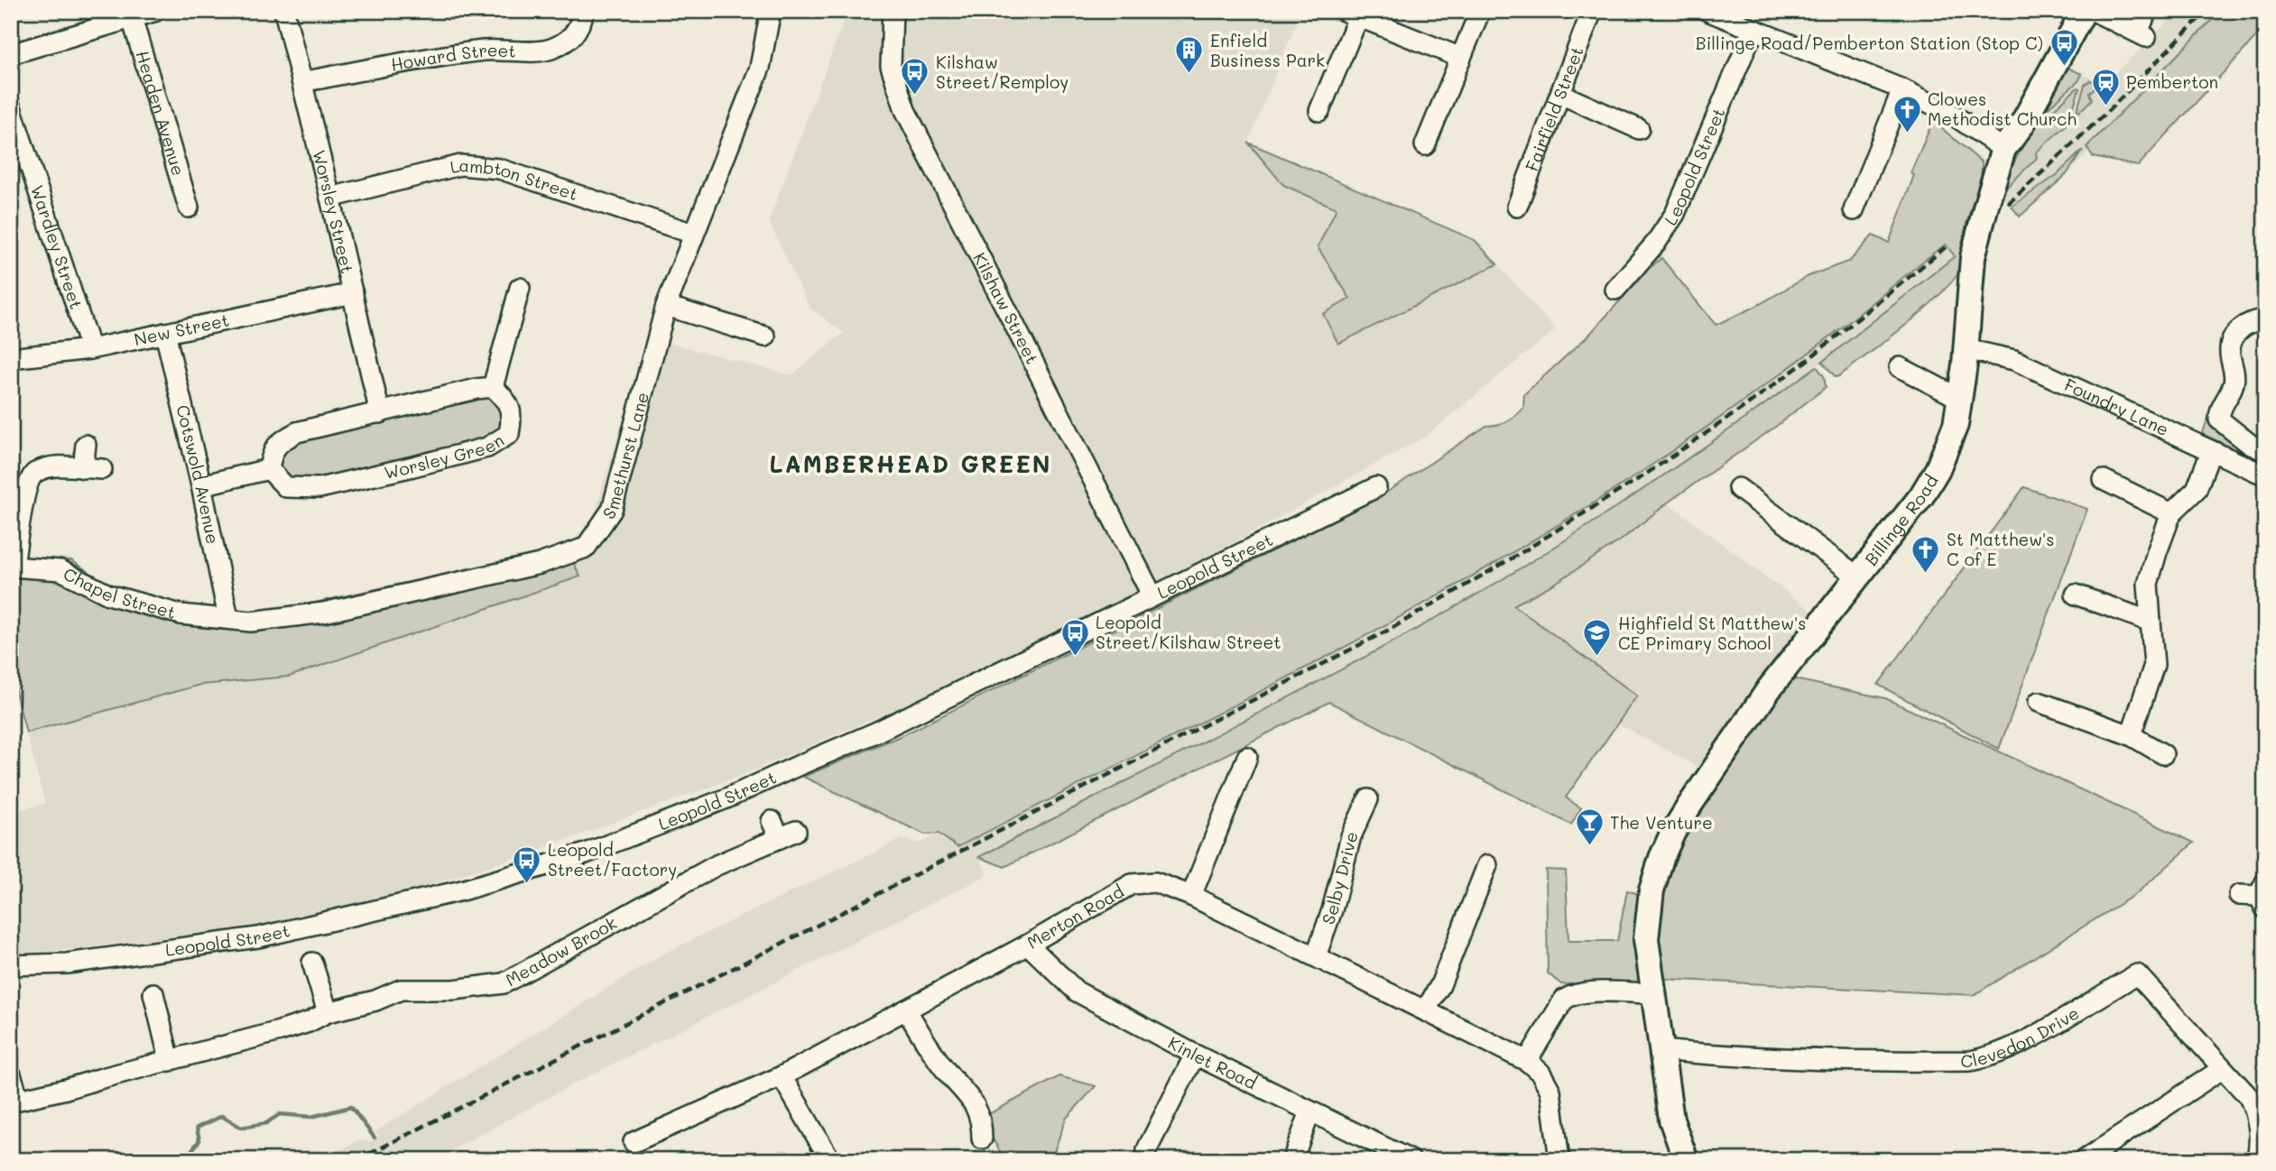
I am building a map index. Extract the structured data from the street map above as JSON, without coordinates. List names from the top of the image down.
{
  "streets": {
    "main road": ["Billinge Road"],
    "street": [
      "Howard Street",
      "Fairfield Street",
      "Headen Avenue",
      "Leopold Street",
      "Lambton Street",
      "Worsley Street",
      "Wardley Street",
      "Kilshaw Street",
      "New Street",
      "Foundry Lane",
      "Smethurst Lane",
      "Worsley Green",
      "Cotswold Avenue",
      "Chapel Street",
      "Selby Drive",
      "Merton Road",
      "Meadow Brook",
      "Clevedon Drive",
      "Kinlet Road"
    ]
  },
  "crossings": [
    ["Howard Street", "Worsley Street"],
    ["Leopold Street", "Kilshaw Street"],
    ["Lambton Street", "Worsley Street"],
    ["Lambton Street", "Smethurst Lane"],
    ["Worsley Street", "New Street"],
    ["Wardley Street", "New Street"],
    ["New Street", "Cotswold Avenue"],
    ["Foundry Lane", "Billinge Road"],
    ["Smethurst Lane", "Cotswold Avenue"],
    ["Smethurst Lane", "Chapel Street"],
    ["Cotswold Avenue", "Chapel Street"],
    ["Billinge Road", "Clevedon Drive"],
    ["Selby Drive", "Merton Road"],
    ["Merton Road", "Kinlet Road"]
  ],
  "districts": ["LAMBERHEAD GREEN"],
  "places": {
    "bus stop": [
      "Billinge Road/Pemberton Station (Stop C)",
      "Kilshaw Street/Remploy",
      "Leopold Street/Kilshaw Street",
      "Leopold Street/Factory"
    ],
    "building": ["Enfield Business Park"],
    "station": ["Pemberton"],
    "church": ["Clowes Methodist Church", "St Matthew's C of E"],
    "school or university": ["Highfield St Matthew's CE Primary School"],
    "bar": ["The Venture"]
  }
}
